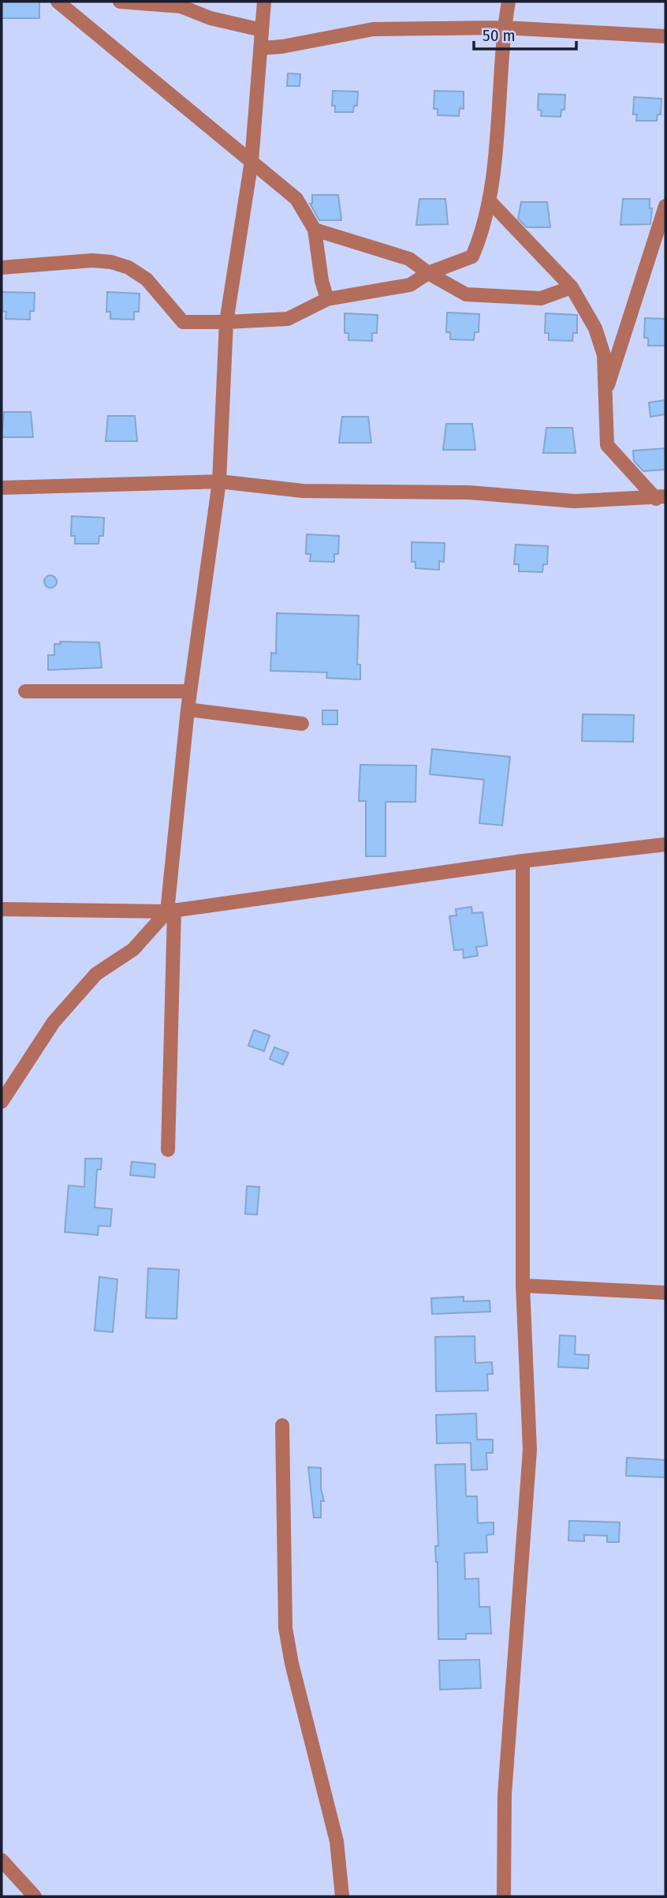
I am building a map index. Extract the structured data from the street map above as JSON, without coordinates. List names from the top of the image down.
{
  "scale_bar": "50 m"
}
